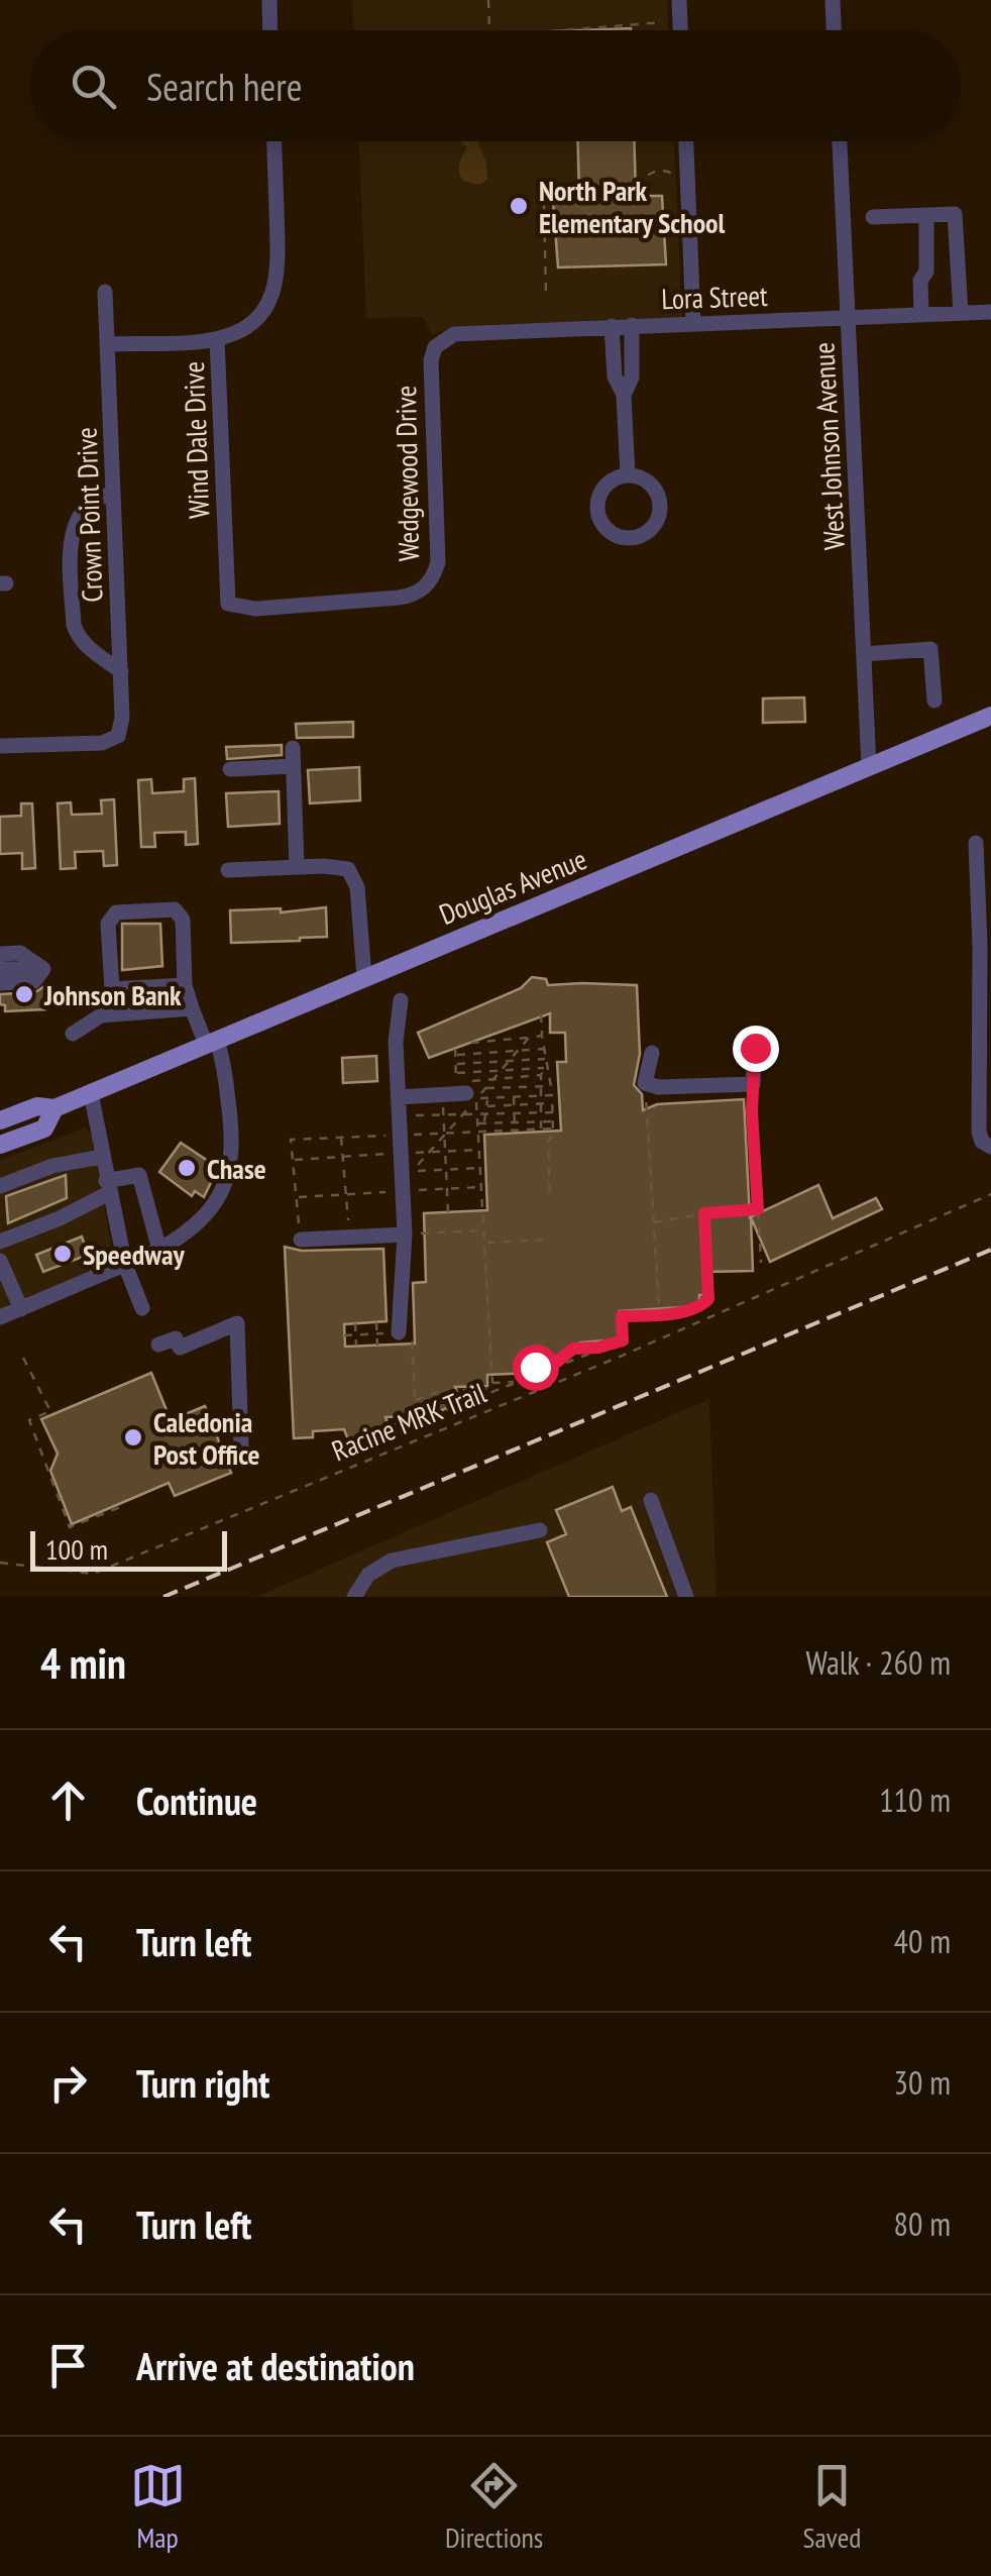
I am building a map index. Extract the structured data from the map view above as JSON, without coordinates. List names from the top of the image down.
{
  "streets": {
    "main road": ["Douglas Avenue"],
    "street": [
      "Lora Street",
      "Wind Dale Drive",
      "West Johnson Avenue",
      "Wedgewood Drive",
      "Crown Point Drive"
    ],
    "path": ["Racine MRK Trail"]
  },
  "crossings": [
    ["Lora Street", "West Johnson Avenue"],
    ["Lora Street", "Wedgewood Drive"],
    ["Wind Dale Drive", "Wedgewood Drive"],
    ["West Johnson Avenue", "Douglas Avenue"]
  ],
  "places": [
    "North Park Elementary School",
    "Johnson Bank",
    "Chase",
    "Speedway",
    "Caledonia Post Office"
  ],
  "scale_bar": "100 m",
  "page": {
    "search": "Search here",
    "scale": "100 m",
    "heading": ["4 min", "Walk · 260 m"],
    "list": [
      ["Continue", "110 m"],
      ["Turn left", "40 m"],
      ["Turn right", "30 m"],
      ["Turn left", "80 m"],
      "Arrive at destination"
    ],
    "nav": ["Map", "Directions", "Saved"]
  }
}
